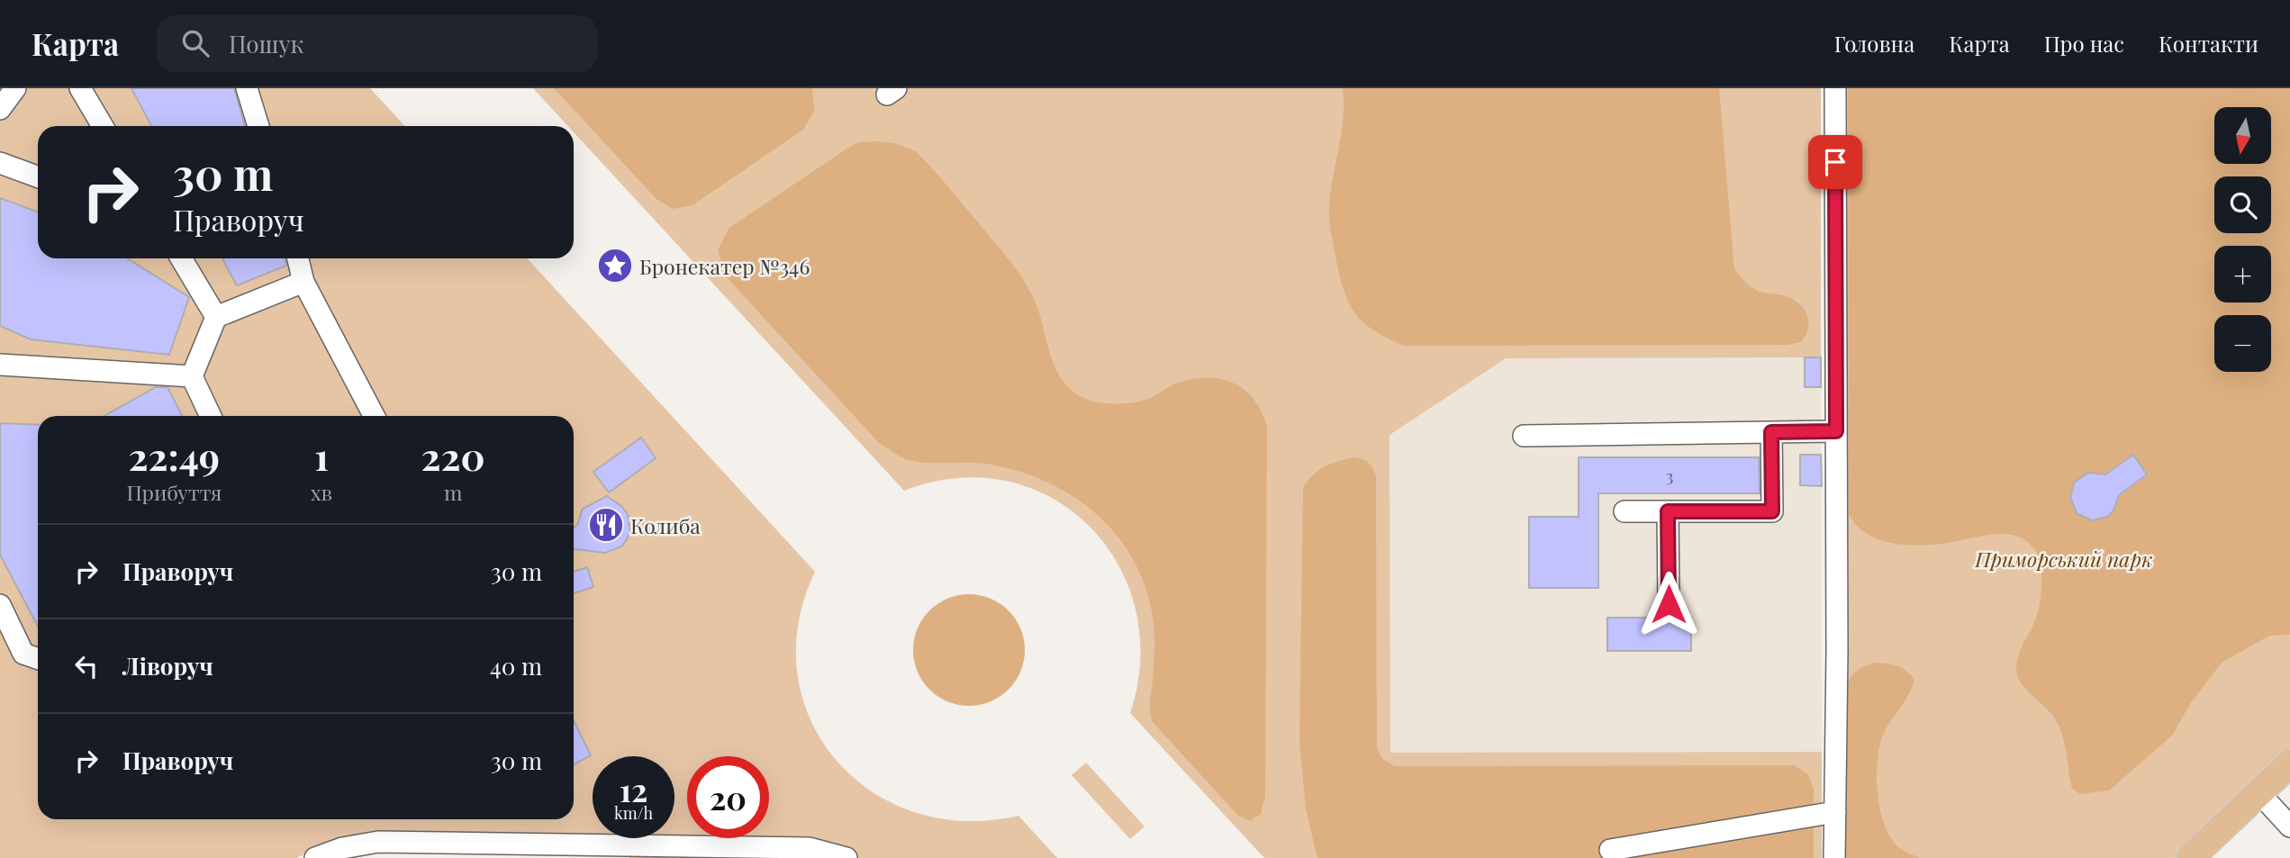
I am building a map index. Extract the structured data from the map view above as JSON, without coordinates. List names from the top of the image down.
{
  "parks": ["Приморський парк"],
  "places": {
    "place": ["Бронекатер №346"],
    "restaurant": ["Колиба"]
  },
  "house_numbers": ["3"],
  "north": "bottom",
  "page": {
    "header": "Карта",
    "search": "Пошук",
    "nav": [
      "Головна",
      "Карта",
      "Про нас",
      "Контакти"
    ],
    "map_buttons": ["+", "−"],
    "turn": ["30 m", "Праворуч"],
    "eta": [
      "22:49",
      "Прибуття",
      "1",
      "хв",
      "220",
      "m"
    ],
    "list": [
      {
        "name": "Праворуч",
        "value": "30 m"
      },
      {
        "name": "Ліворуч",
        "value": "40 m"
      },
      {
        "name": "Праворуч",
        "value": "30 m"
      }
    ],
    "speed": "12 km/h",
    "limit": "20"
  }
}
